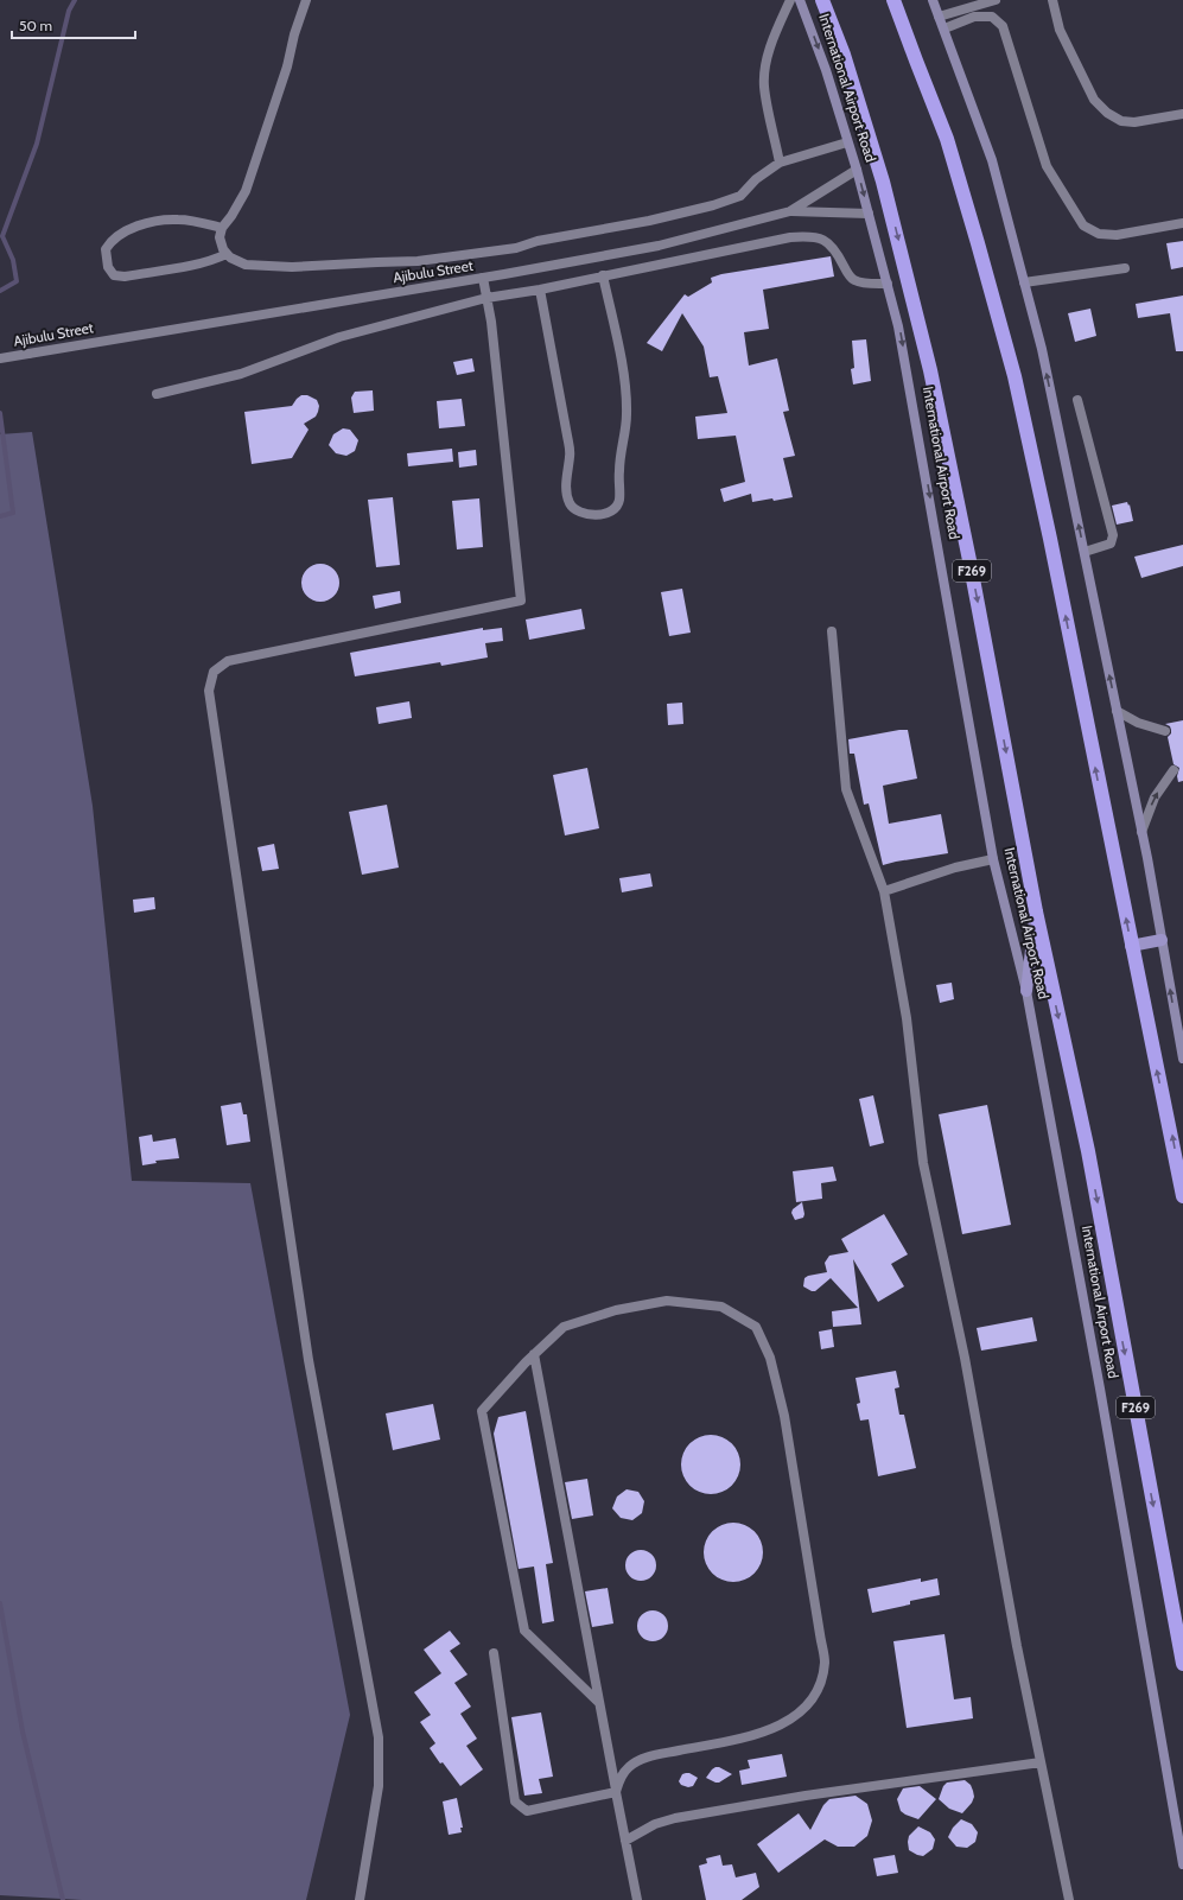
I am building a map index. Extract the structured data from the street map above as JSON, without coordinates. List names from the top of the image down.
{
  "streets": {
    "highway": ["International Airport Road", "F269"],
    "street": ["Ajibulu Street"]
  },
  "crossings": [
    ["International Airport Road", "Ajibulu Street"]
  ],
  "scale_bar": "50 m"
}
